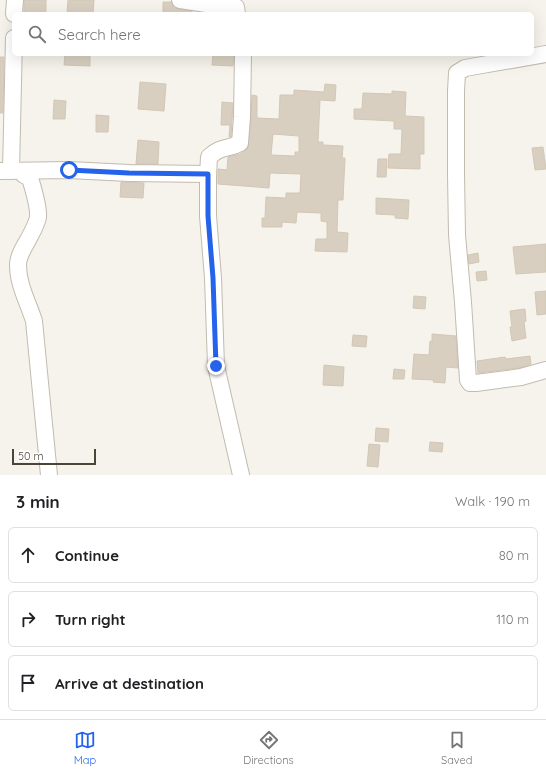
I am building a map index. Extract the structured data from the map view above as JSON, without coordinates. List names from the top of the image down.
{
  "scale_bar": "50 m",
  "page": {
    "search": "Search here",
    "scale": "50 m",
    "heading": ["3 min", "Walk · 190 m"],
    "list": [
      ["Continue", "80 m"],
      ["Turn right", "110 m"],
      "Arrive at destination"
    ],
    "nav": ["Map", "Directions", "Saved"]
  }
}
